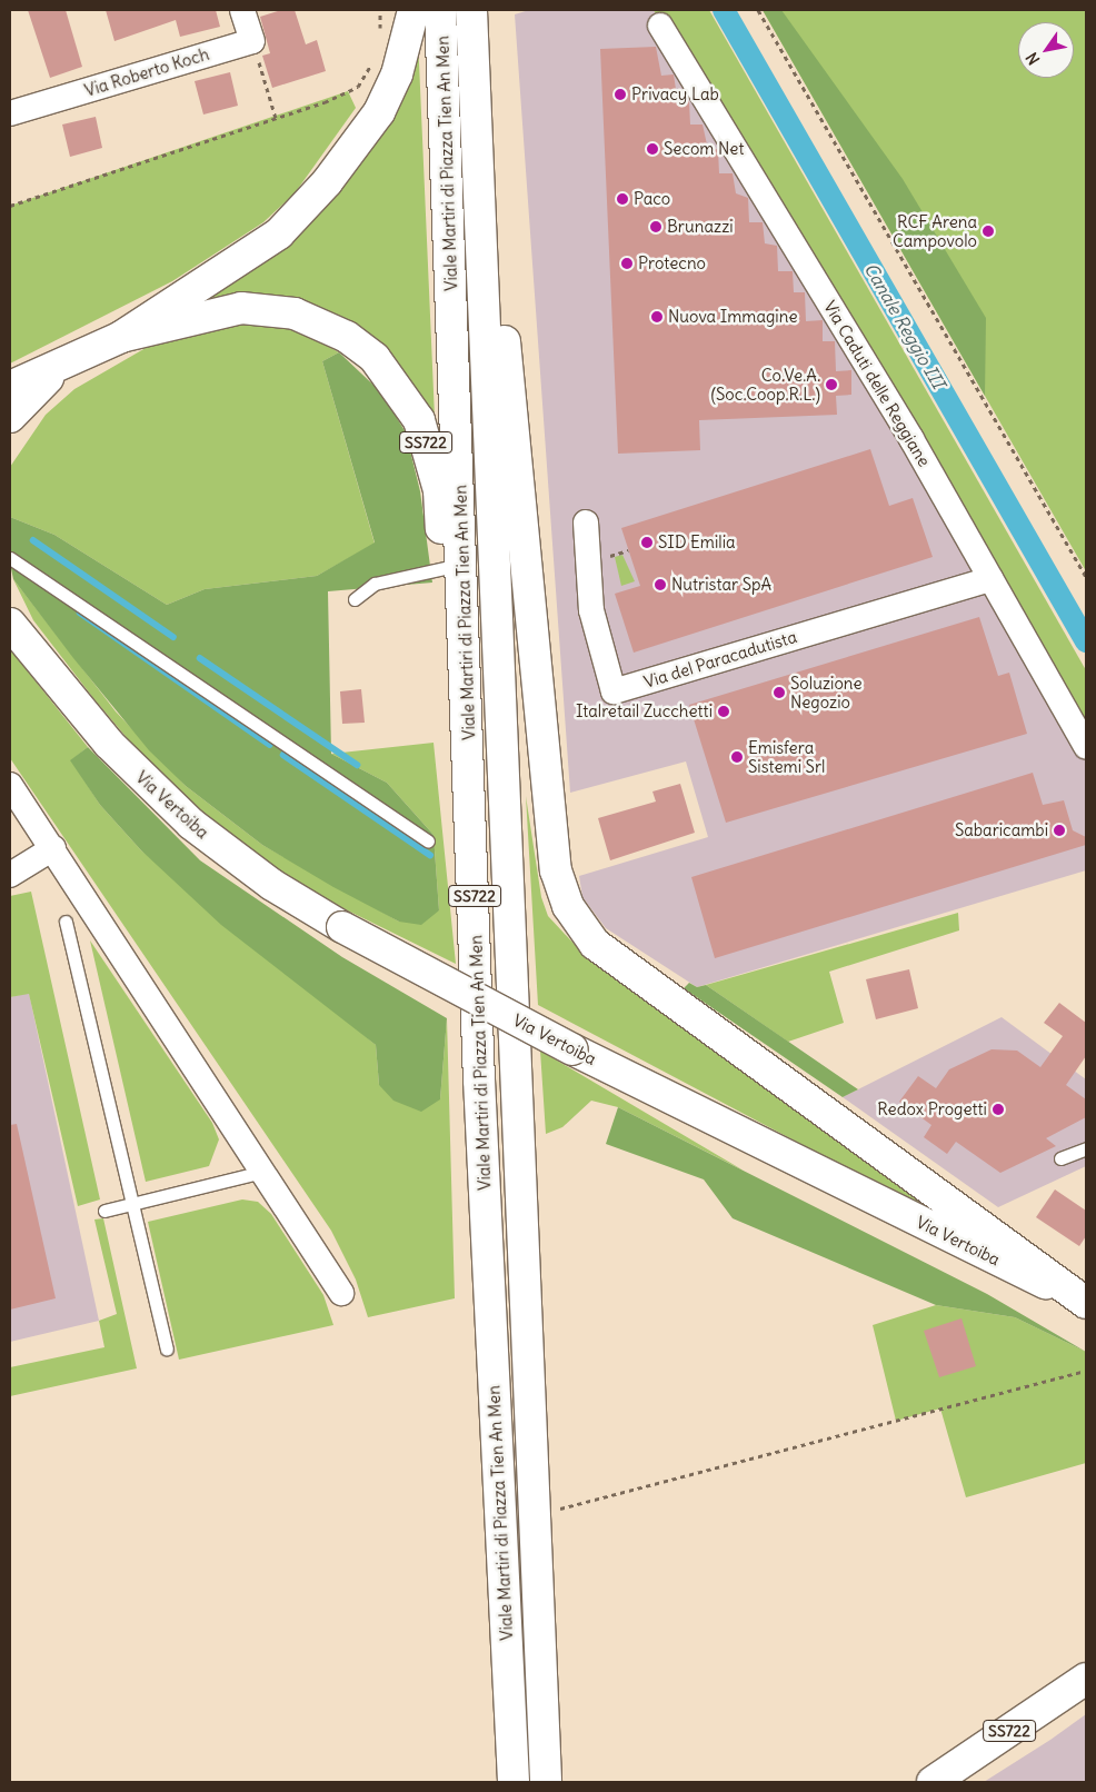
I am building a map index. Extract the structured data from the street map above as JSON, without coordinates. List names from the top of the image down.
{
  "streets": {
    "main road": ["Viale Martiri di Piazza Tien An Men", "SS722", "Via Vertoiba"],
    "street": ["Via Roberto Koch", "Via Caduti delle Reggiane", "Via del Paracadutista"]
  },
  "crossings": [
    ["Viale Martiri di Piazza Tien An Men", "SS722"],
    ["Via Caduti delle Reggiane", "Via del Paracadutista"]
  ],
  "water": ["Canale Reggio III"],
  "places": [
    "Privacy Lab",
    "Secom Net",
    "Paco",
    "Brunazzi",
    "RCF Arena Campovolo",
    "Protecno",
    "Nuova Immagine",
    "Co.Ve.A. (Soc.Coop.R.L.)",
    "SID Emilia",
    "Nutristar SpA",
    "Soluzione Negozio",
    "Italretail Zucchetti",
    "Emisfera Sistemi Srl",
    "Sabaricambi",
    "Redox Progetti"
  ],
  "north": "bottom left"
}
